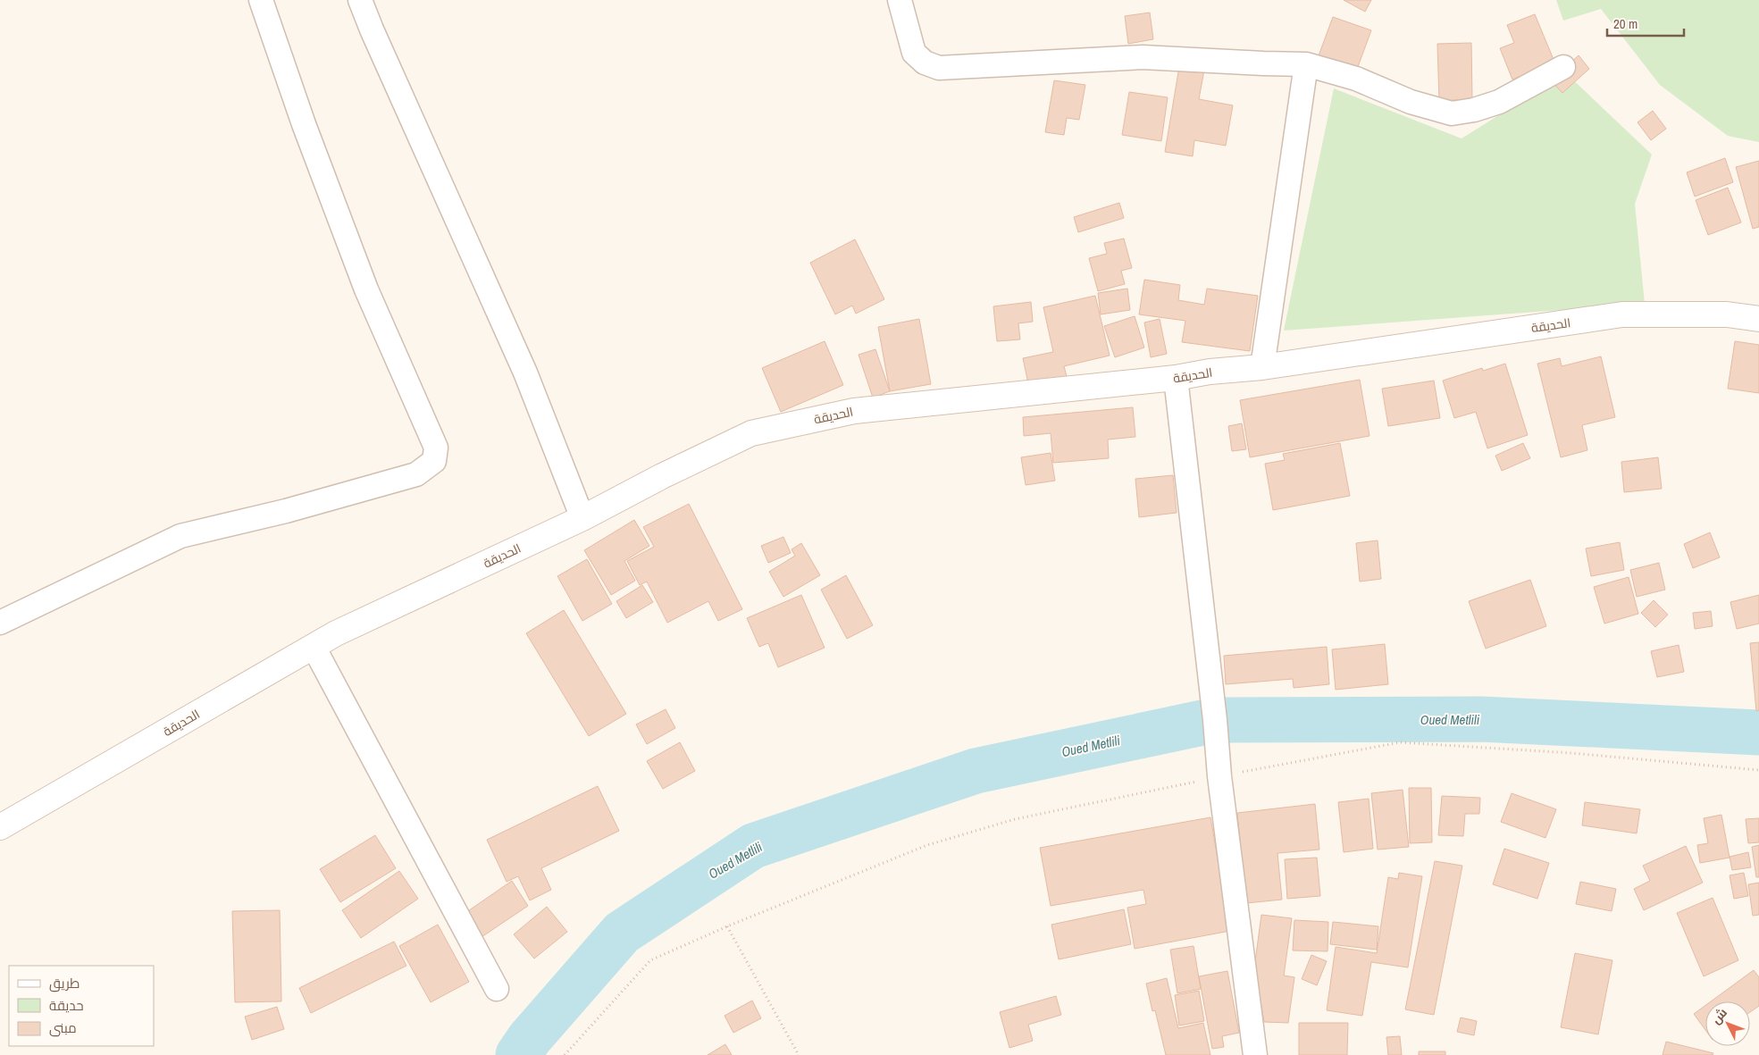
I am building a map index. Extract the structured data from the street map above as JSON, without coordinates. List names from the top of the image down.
{
  "streets": {
    "street": ["الحديقة"]
  },
  "water": ["Oued Metlili"],
  "legend": ["طريق", "حديقة", "مبنى"],
  "scale_bar": "20 m",
  "north": "top left"
}
